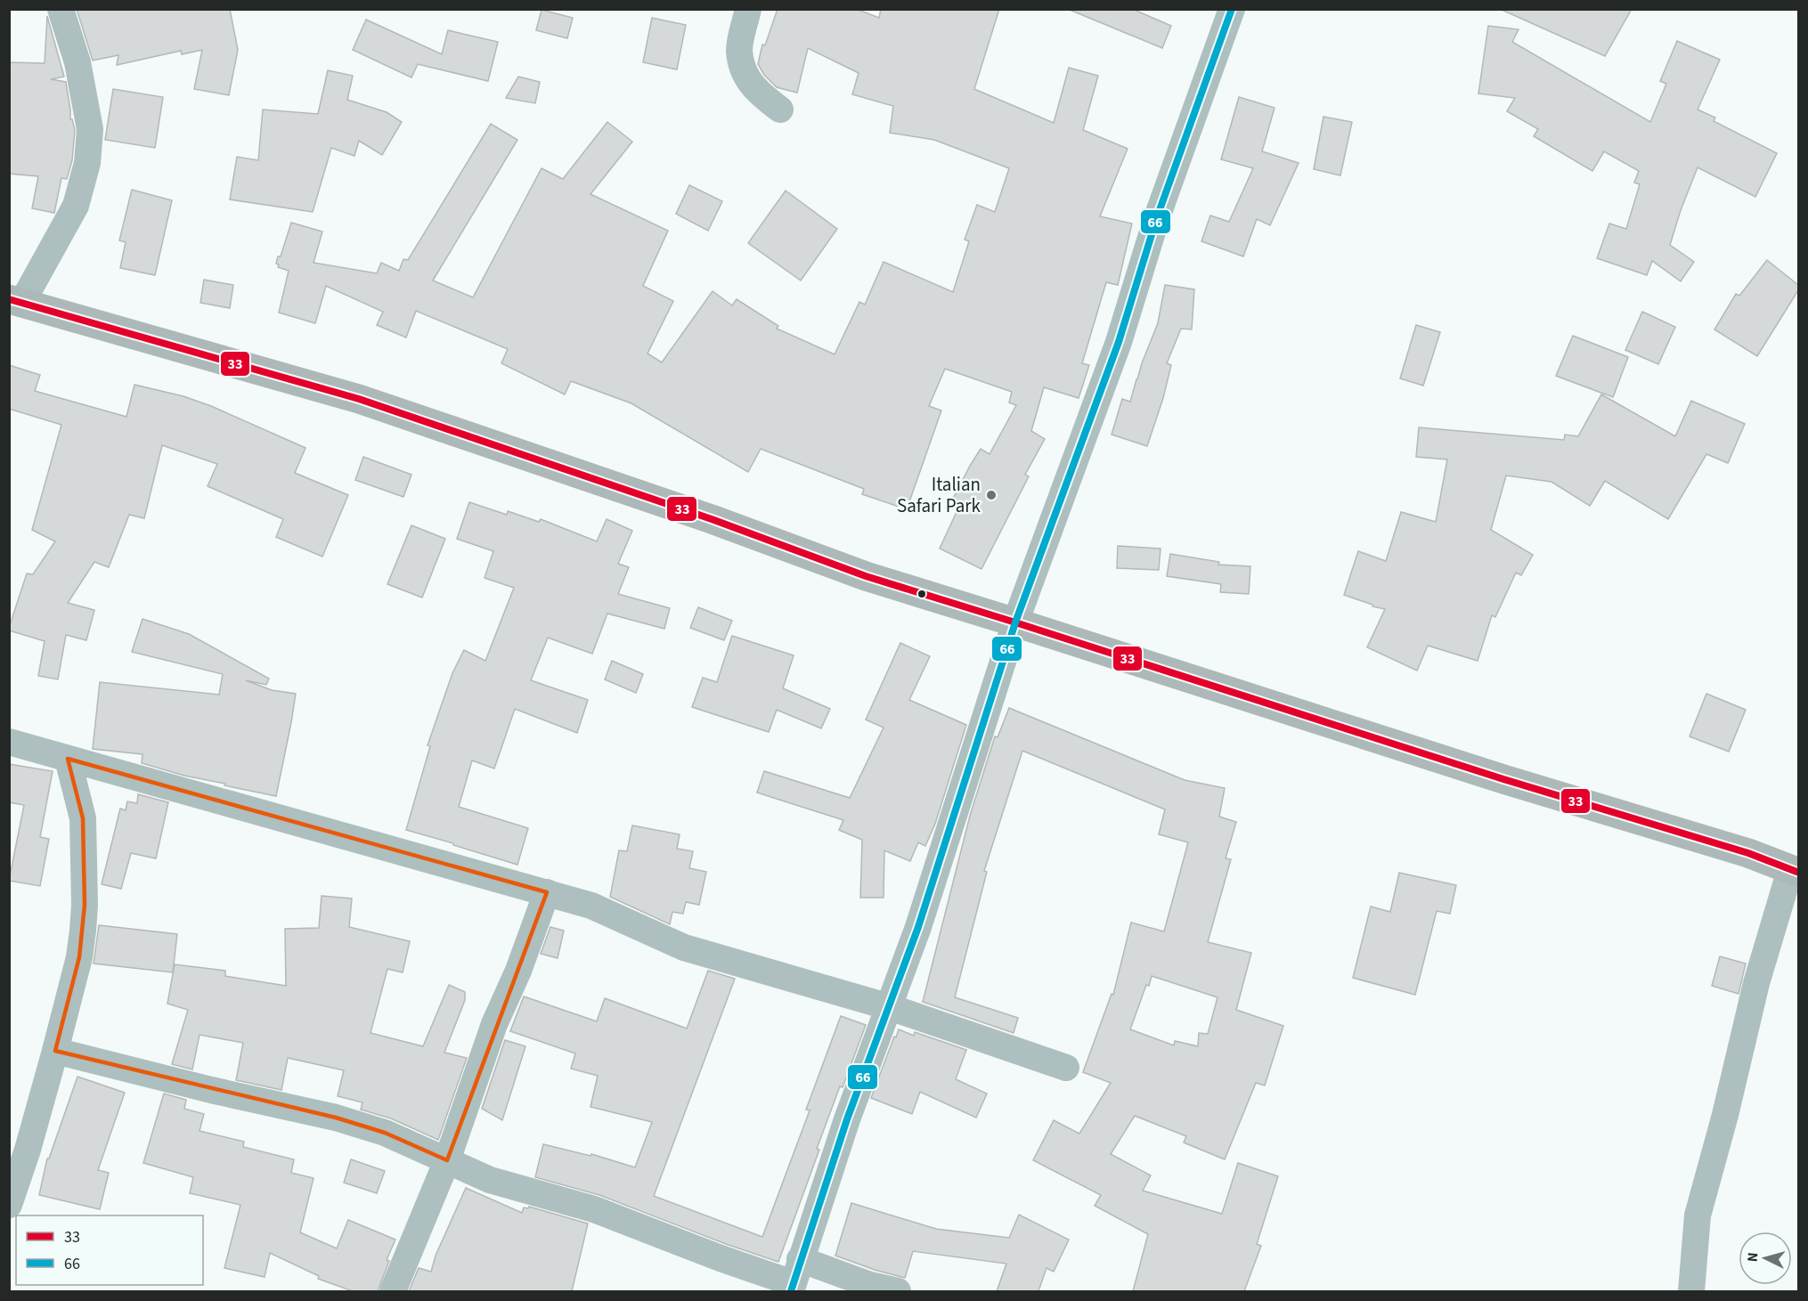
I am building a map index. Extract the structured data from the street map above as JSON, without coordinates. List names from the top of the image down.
{
  "places": ["Italian Safari Park"],
  "lines": ["transit line 66", "transit line 33"],
  "legend": ["33", "66"],
  "north": "left"
}
